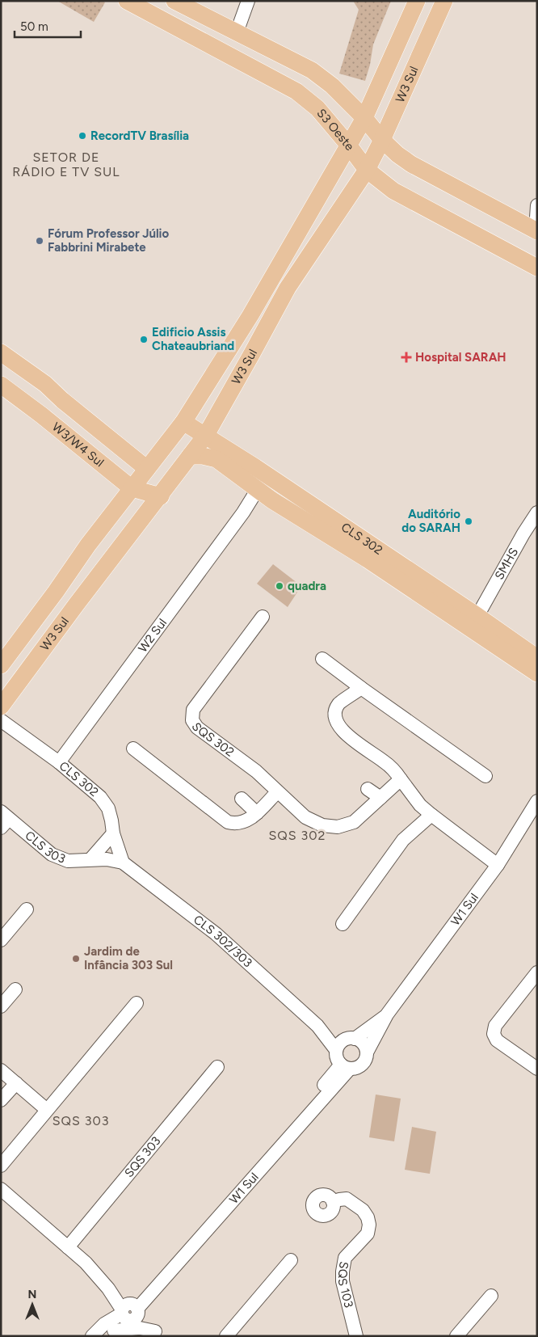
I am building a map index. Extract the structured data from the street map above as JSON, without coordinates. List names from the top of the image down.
{
  "streets": {
    "main road": [
      "W3 Sul",
      "S3 Oeste",
      "W3/W4 Sul",
      "CLS 302"
    ],
    "street": [
      "SMHS",
      "W2 Sul",
      "SQS 302",
      "CLS 303",
      "W1 Sul",
      "CLS 302/303",
      "SQS 303",
      "SQS 103"
    ]
  },
  "crossings": [
    ["W3 Sul", "S3 Oeste"],
    ["W3 Sul", "W3/W4 Sul"],
    ["W3 Sul", "CLS 302"],
    ["CLS 302", "SMHS"],
    ["CLS 302", "W2 Sul"],
    ["CLS 302", "CLS 303"],
    ["CLS 302", "CLS 302/303"],
    ["CLS 303", "CLS 302/303"],
    ["W1 Sul", "CLS 302/303"]
  ],
  "districts": ["SETOR DE RÁDIO E TV SUL", "SQS 302", "SQS 303"],
  "places": {
    "other": [
      "RecordTV Brasília",
      "Fórum Professor Júlio Fabbrini Mirabete",
      "Edificio Assis Chateaubriand",
      "Auditório do SARAH",
      "quadra",
      "Jardim de Infância 303 Sul"
    ],
    "health": ["Hospital SARAH"]
  },
  "scale_bar": "50 m",
  "north": "top"
}
